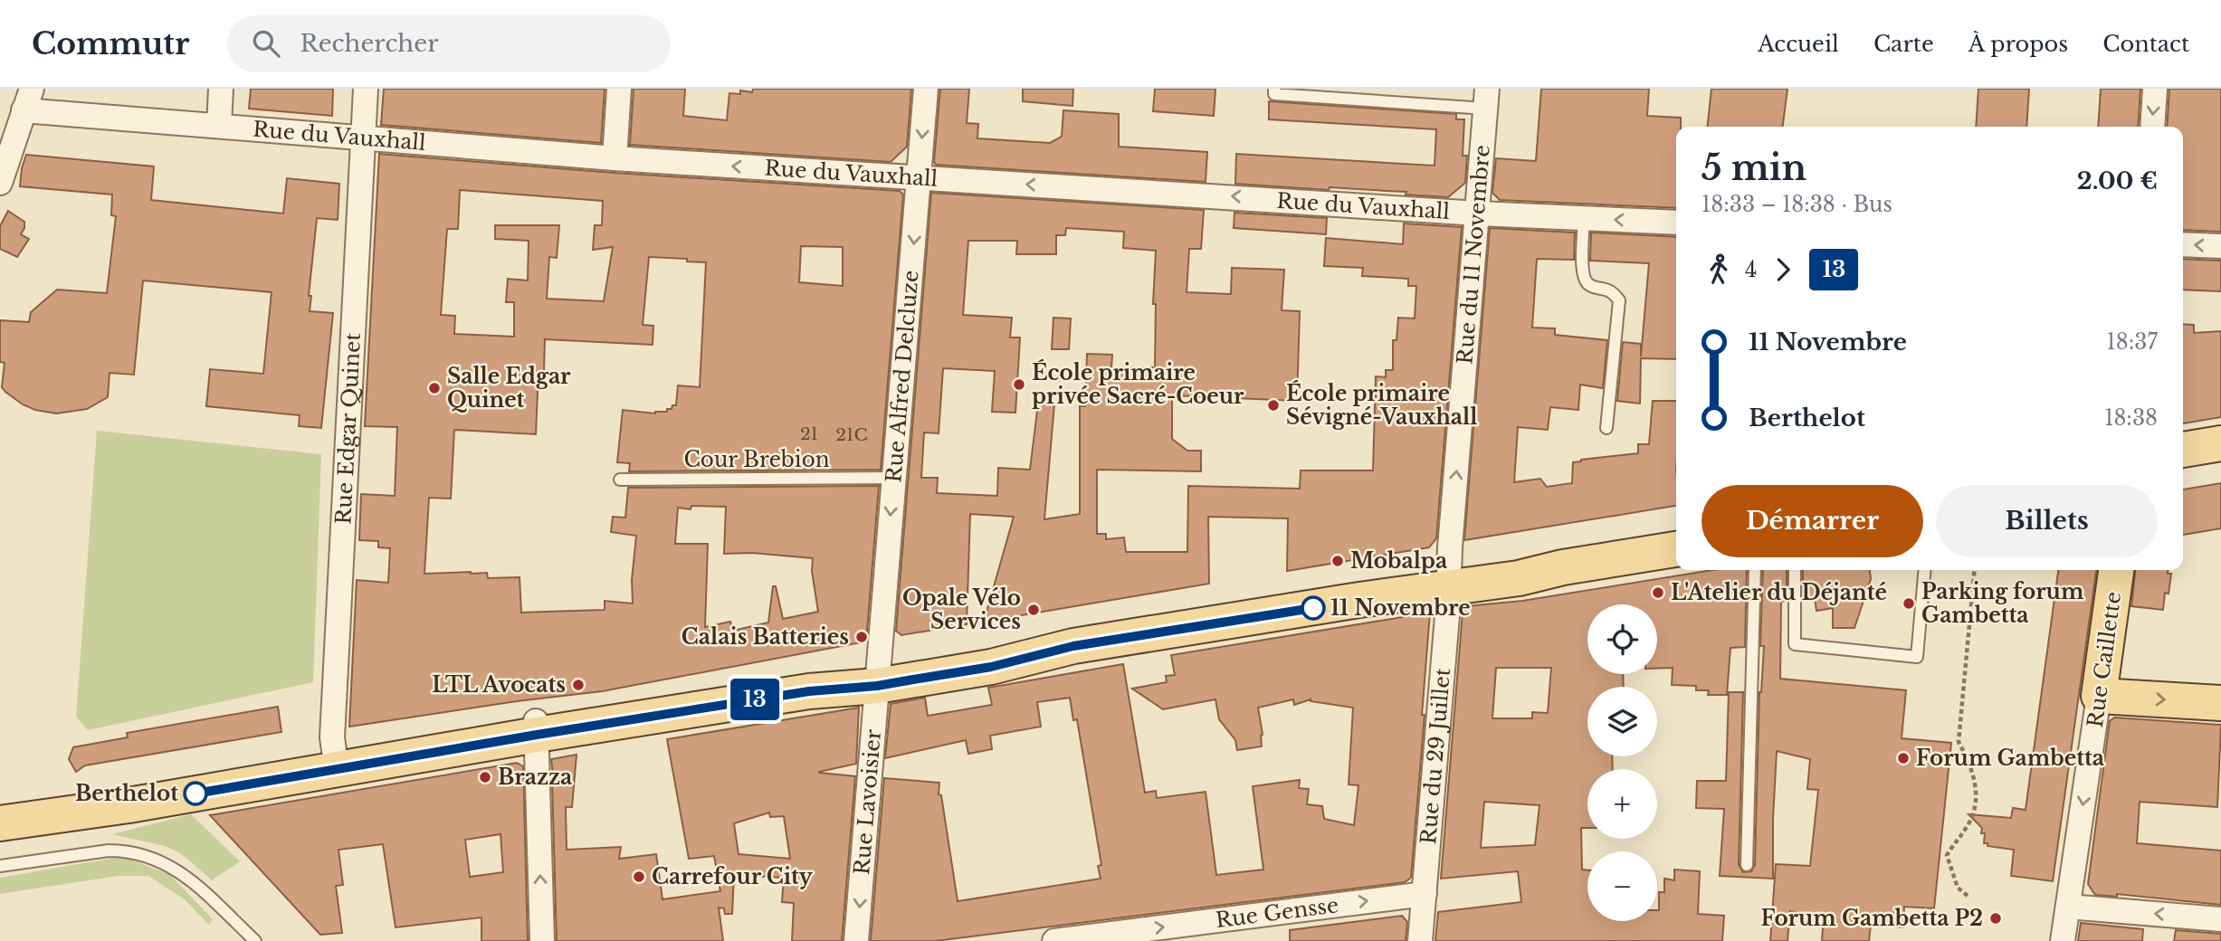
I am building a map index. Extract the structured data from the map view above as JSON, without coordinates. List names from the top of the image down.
{
  "streets": {
    "main road": ["Rue Caillette"],
    "street": [
      "Rue du Vauxhall",
      "Rue du 11 Novembre",
      "Rue Alfred Delcluze",
      "Rue Edgar Quinet",
      "Rue du 29 Juillet",
      "Rue Lavoisier",
      "Rue Gensse"
    ],
    "lane": ["Cour Brebion"]
  },
  "crossings": [
    ["Rue du Vauxhall", "Rue du 11 Novembre"],
    ["Rue du Vauxhall", "Rue Alfred Delcluze"],
    ["Rue du Vauxhall", "Rue Edgar Quinet"],
    ["Rue du 11 Novembre", "Rue du 29 Juillet"],
    ["Rue Alfred Delcluze", "Cour Brebion"],
    ["Rue Alfred Delcluze", "Rue Lavoisier"],
    ["Rue du 29 Juillet", "Rue Gensse"]
  ],
  "one_way": [
    "Rue du Vauxhall",
    "Rue du 11 Novembre",
    "Rue Alfred Delcluze",
    "Rue Caillette",
    "Rue Lavoisier",
    "Rue Gensse"
  ],
  "places": [
    "École primaire privée Sacré-Coeur",
    "Salle Edgar Quinet",
    "École primaire Sévigné-Vauxhall",
    "Mobalpa",
    "L'Atelier du Déjanté",
    "Parking forum Gambetta",
    "11 Novembre",
    "Opale Vélo Services",
    "Calais Batteries",
    "LTL Avocats",
    "Forum Gambetta",
    "Brazza",
    "Berthelot",
    "Carrefour City",
    "Forum Gambetta P2"
  ],
  "lines": ["bus line 13"],
  "house_numbers": ["21", "21C"],
  "page": {
    "header": "Commutr",
    "search": "Rechercher",
    "nav": [
      "Accueil",
      "Carte",
      "À propos",
      "Contact"
    ],
    "on_map": "13",
    "heading": ["5 min", "18:33 – 18:38 · Bus", "2.00 €"],
    "legs": ["4", "13"],
    "list": [
      {
        "name": "11 Novembre",
        "value": "18:37"
      },
      {
        "name": "Berthelot",
        "value": "18:38"
      }
    ],
    "buttons": ["Démarrer", "Billets"],
    "map_buttons": ["+", "−"]
  }
}
